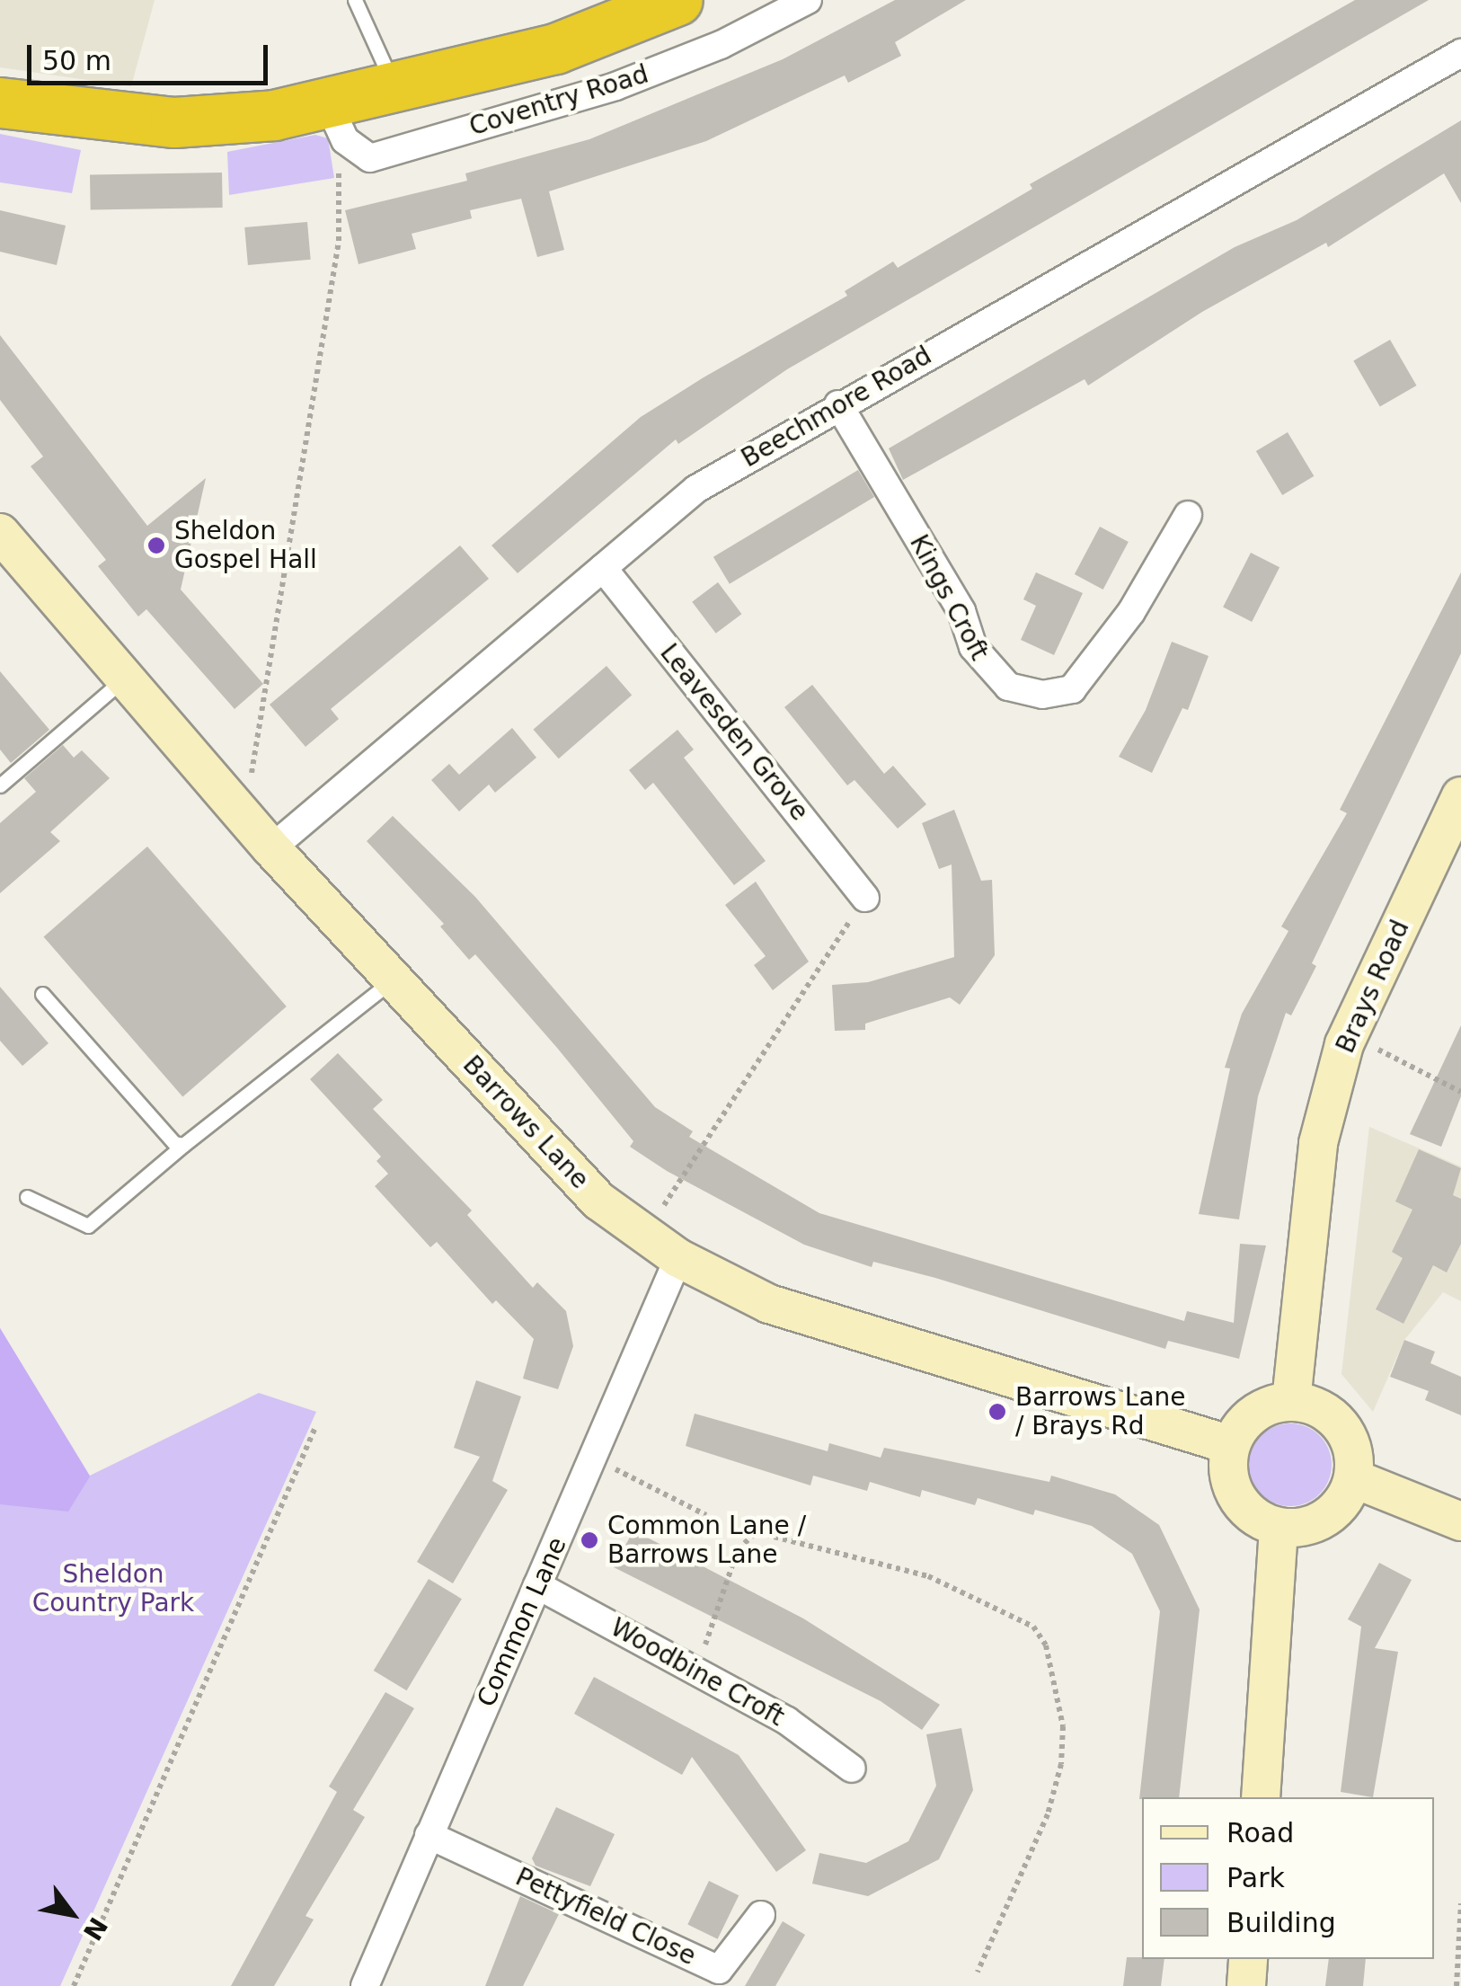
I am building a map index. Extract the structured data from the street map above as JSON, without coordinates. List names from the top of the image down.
{
  "streets": {
    "highway": ["Coventry Road"],
    "street": [
      "Beechmore Road",
      "Kings Croft",
      "Leavesden Grove",
      "Brays Road",
      "Barrows Lane",
      "Common Lane",
      "Woodbine Croft",
      "Pettyfield Close"
    ]
  },
  "crossings": [
    ["Beechmore Road", "Kings Croft"],
    ["Beechmore Road", "Leavesden Grove"],
    ["Beechmore Road", "Barrows Lane"],
    ["Brays Road", "Barrows Lane"],
    ["Barrows Lane", "Common Lane"],
    ["Common Lane", "Woodbine Croft"],
    ["Common Lane", "Pettyfield Close"]
  ],
  "parks": ["Sheldon Country Park"],
  "places": ["Sheldon Gospel Hall", "Barrows Lane / Brays Rd", "Common Lane / Barrows Lane"],
  "legend": ["Road", "Park", "Building"],
  "scale_bar": "50 m",
  "north": "bottom right"
}
